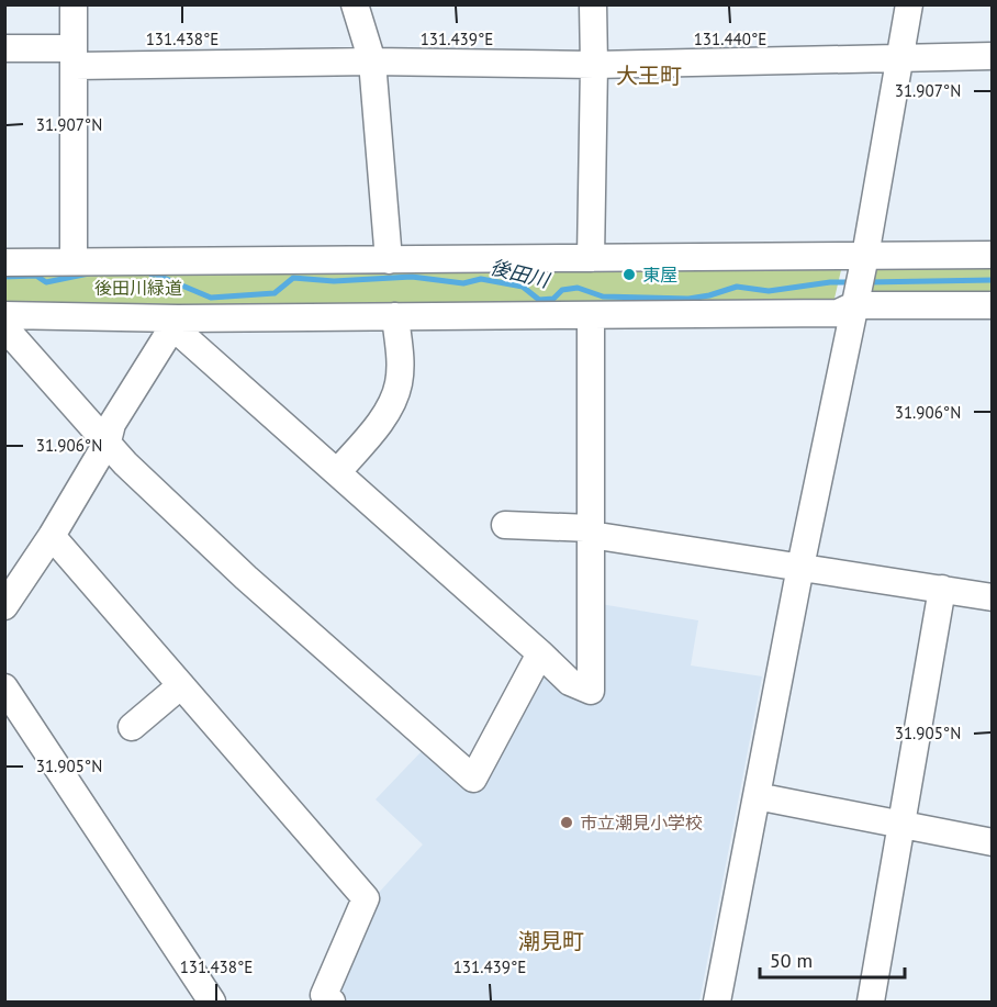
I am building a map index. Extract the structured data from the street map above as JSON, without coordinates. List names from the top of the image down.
{
  "districts": ["大王町", "潮見町"],
  "water": ["後田川"],
  "parks": ["後田川緑道"],
  "places": ["東屋", "市立潮見小学校"],
  "scale_bar": "50 m",
  "coordinates": [
    "131.438°E",
    "131.439°E",
    "131.440°E",
    "31.907°N",
    "31.906°N",
    "31.905°N"
  ]
}
